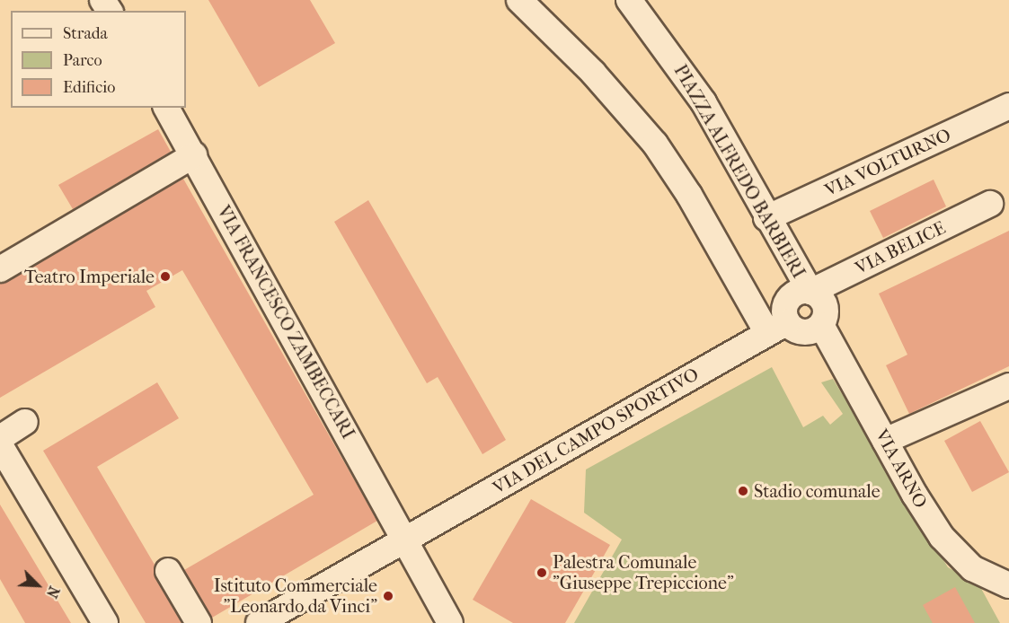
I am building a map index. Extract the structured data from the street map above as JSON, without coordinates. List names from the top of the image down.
{
  "streets": {
    "street": [
      "VIA VOLTURNO",
      "PIAZZA ALFREDO BARBIERI",
      "VIA BELICE",
      "VIA FRANCESCO ZAMBECCARI",
      "VIA DEL CAMPO SPORTIVO",
      "VIA ARNO"
    ]
  },
  "crossings": [
    ["VIA VOLTURNO", "PIAZZA ALFREDO BARBIERI"],
    ["PIAZZA ALFREDO BARBIERI", "VIA BELICE"],
    ["PIAZZA ALFREDO BARBIERI", "VIA DEL CAMPO SPORTIVO"],
    ["PIAZZA ALFREDO BARBIERI", "VIA ARNO"],
    ["VIA BELICE", "VIA DEL CAMPO SPORTIVO"],
    ["VIA BELICE", "VIA ARNO"],
    ["VIA FRANCESCO ZAMBECCARI", "VIA DEL CAMPO SPORTIVO"],
    ["VIA DEL CAMPO SPORTIVO", "VIA ARNO"]
  ],
  "places": [
    "Teatro Imperiale",
    "Stadio comunale",
    "Palestra Comunale \"Giuseppe Trepiccione\"",
    "Istituto Commerciale \"Leonardo da Vinci\""
  ],
  "legend": ["Strada", "Parco", "Edificio"],
  "north": "bottom right"
}
